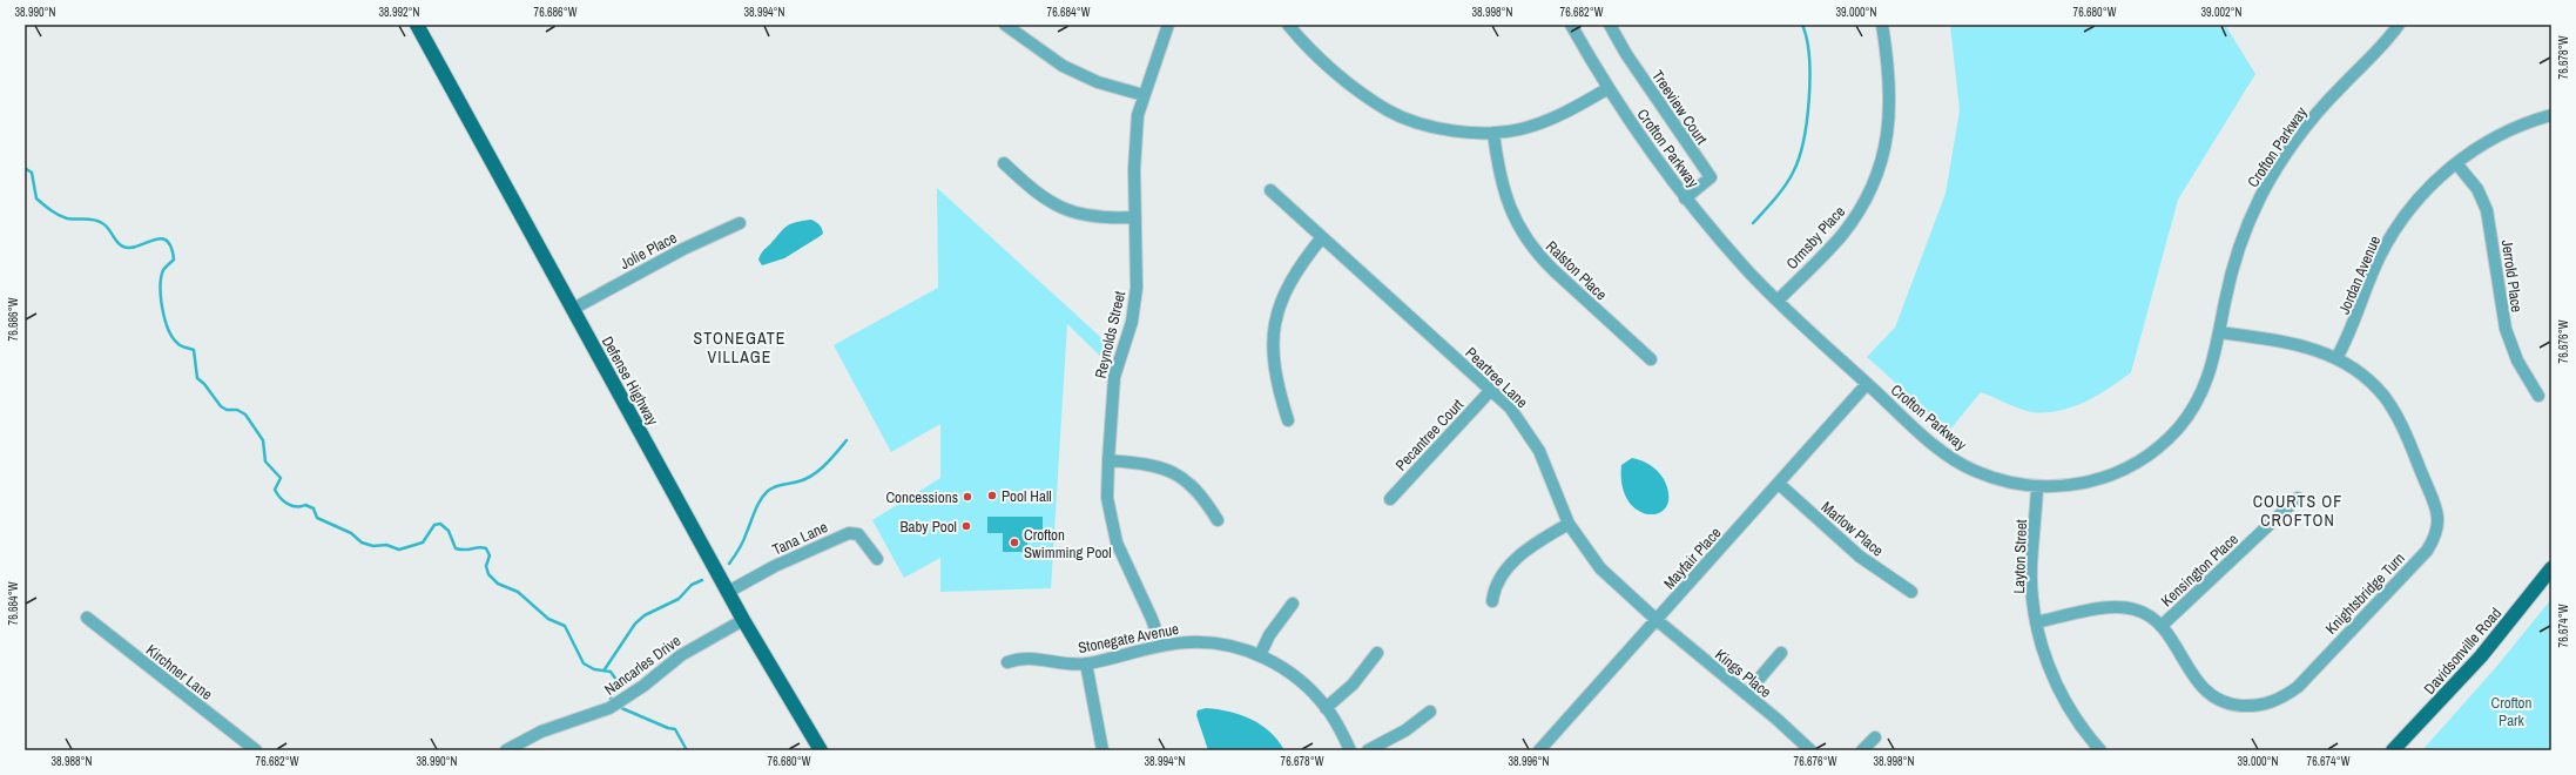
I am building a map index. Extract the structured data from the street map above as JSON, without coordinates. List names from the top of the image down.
{
  "streets": {
    "main road": ["Defense Highway", "Davidsonville Road"],
    "street": [
      "Treeview Court",
      "Crofton Parkway",
      "Ormsby Place",
      "Jolie Place",
      "Ralston Place",
      "Jordan Avenue",
      "Jerrold Place",
      "Reynolds Street",
      "Peartree Lane",
      "Pecantree Court",
      "Marlow Place",
      "Tana Lane",
      "Layton Street",
      "Mayfair Place",
      "Kensington Place",
      "Knightsbridge Turn",
      "Stonegate Avenue",
      "Nancarles Drive",
      "Kirchner Lane",
      "Kings Place"
    ]
  },
  "crossings": [
    ["Treeview Court", "Crofton Parkway"],
    ["Crofton Parkway", "Ormsby Place"],
    ["Crofton Parkway", "Layton Street"],
    ["Crofton Parkway", "Mayfair Place"],
    ["Crofton Parkway", "Knightsbridge Turn"],
    ["Jolie Place", "Defense Highway"],
    ["Jordan Avenue", "Jerrold Place"],
    ["Jordan Avenue", "Knightsbridge Turn"],
    ["Reynolds Street", "Stonegate Avenue"],
    ["Peartree Lane", "Pecantree Court"],
    ["Peartree Lane", "Mayfair Place"],
    ["Peartree Lane", "Kings Place"],
    ["Defense Highway", "Tana Lane"],
    ["Defense Highway", "Nancarles Drive"],
    ["Marlow Place", "Mayfair Place"],
    ["Mayfair Place", "Kings Place"],
    ["Kensington Place", "Knightsbridge Turn"]
  ],
  "districts": ["STONEGATE VILLAGE", "COURTS OF CROFTON"],
  "parks": ["Crofton Park"],
  "places": [
    "Pool Hall",
    "Concessions",
    "Baby Pool",
    "Crofton Swimming Pool"
  ],
  "coordinates": [
    "38.990°N",
    "38.992°N",
    "76.686°W",
    "38.994°N",
    "76.684°W",
    "38.998°N",
    "76.682°W",
    "39.000°N",
    "76.680°W",
    "39.002°N",
    "76.678°W",
    "76.676°W",
    "76.674°W",
    "38.988°N",
    "38.996°N"
  ]
}
